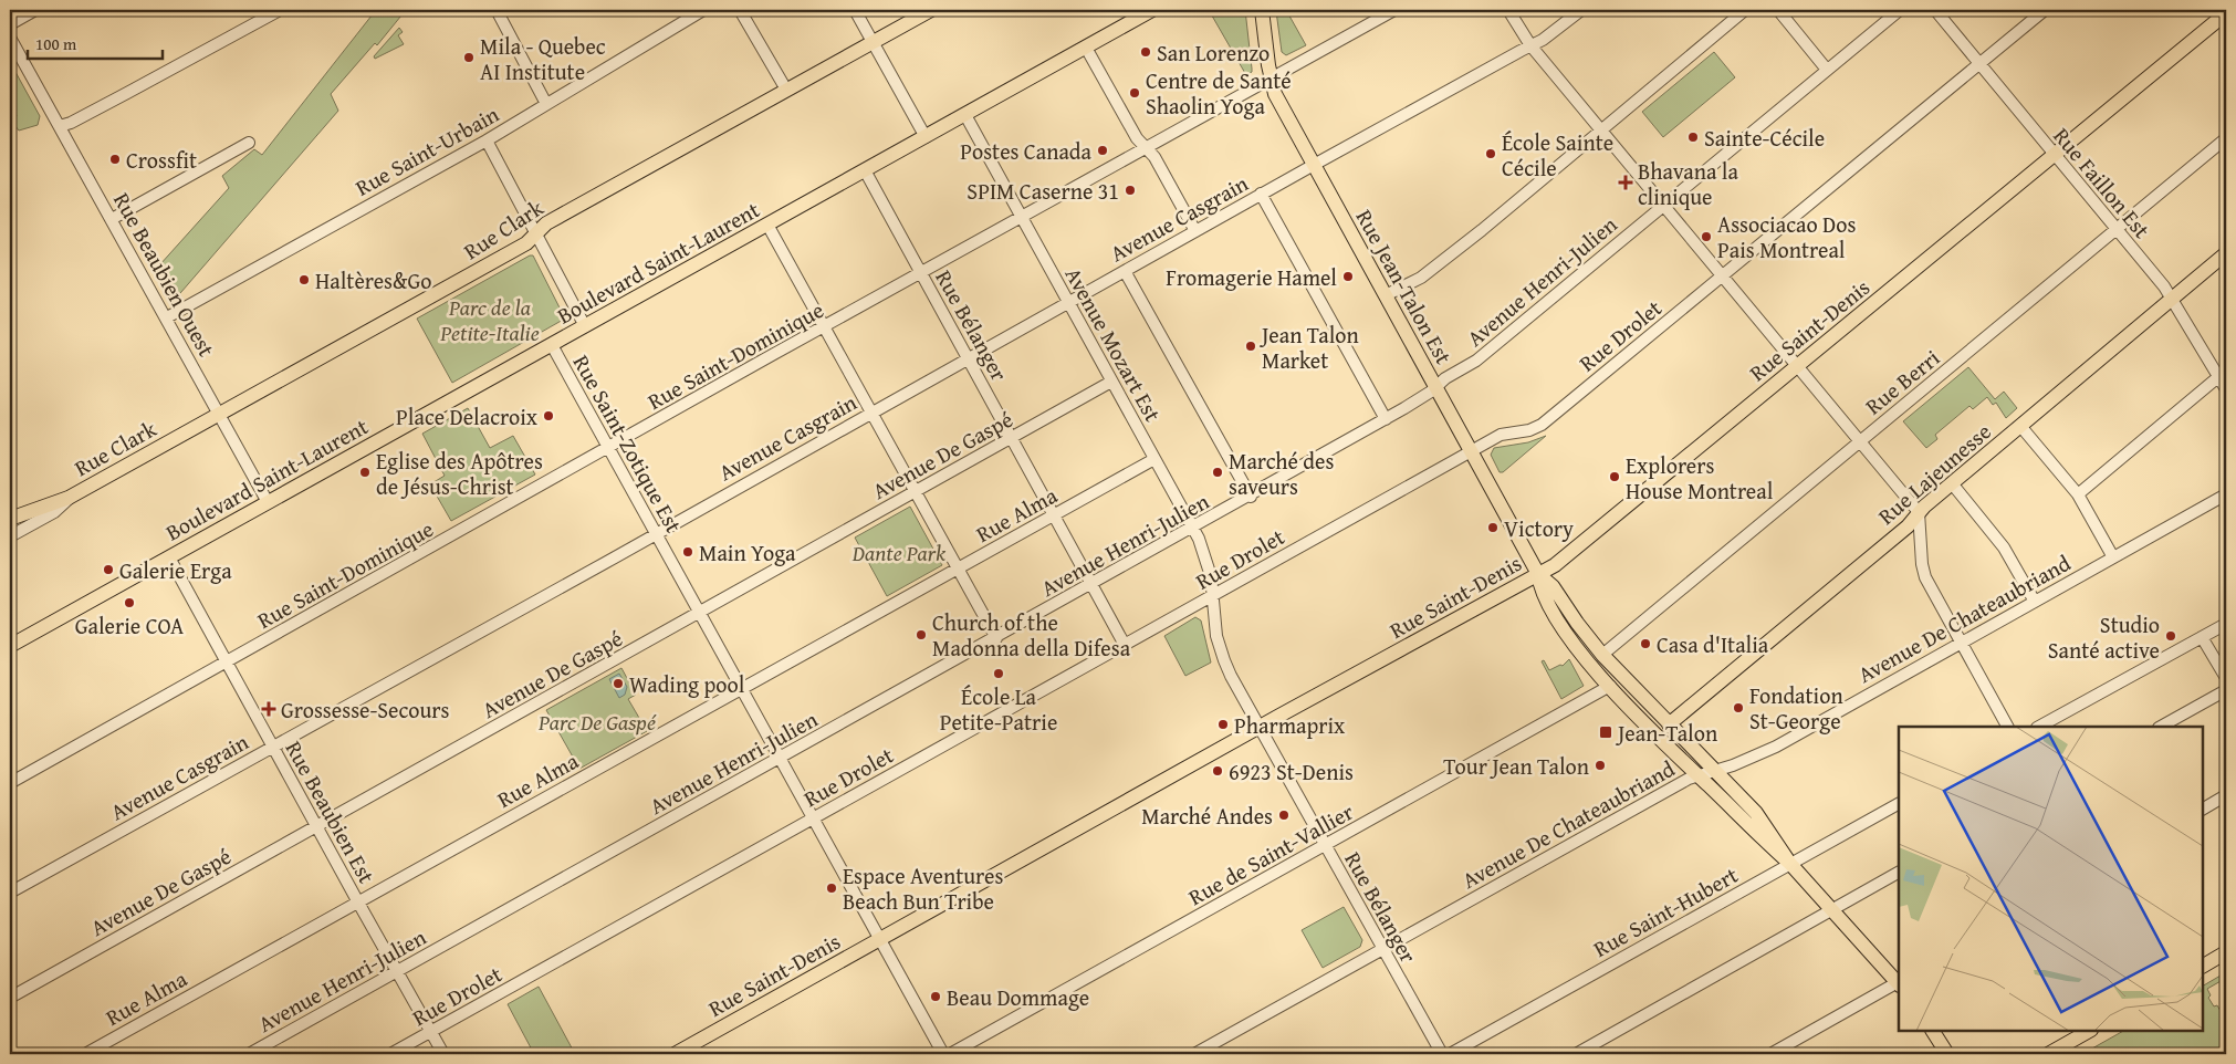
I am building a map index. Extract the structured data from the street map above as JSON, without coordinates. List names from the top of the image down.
{
  "streets": {
    "main road": [
      "Rue Clark",
      "Boulevard Saint-Laurent",
      "Rue Jean-Talon Est",
      "Rue Saint-Denis",
      "Rue Lajeunesse"
    ],
    "street": [
      "Rue Saint-Urbain",
      "Rue Faillon Est",
      "Avenue Casgrain",
      "Rue Beaubien Ouest",
      "Avenue Henri-Julien",
      "Rue Bélanger",
      "Rue Drolet",
      "Avenue Mozart Est",
      "Rue Saint-Dominique",
      "Rue Berri",
      "Rue Saint-Zotique Est",
      "Avenue De Gaspé",
      "Rue Alma",
      "Avenue De Chateaubriand",
      "Rue Beaubien Est",
      "Rue de Saint-Vallier",
      "Rue Saint-Hubert"
    ]
  },
  "crossings": [
    ["Rue Saint-Urbain", "Rue Beaubien Ouest"],
    ["Rue Faillon Est", "Rue Saint-Denis"],
    ["Rue Faillon Est", "Rue Drolet"],
    ["Rue Faillon Est", "Rue Berri"],
    ["Rue Faillon Est", "Rue Lajeunesse"],
    ["Avenue Casgrain", "Rue Jean-Talon Est"],
    ["Avenue Casgrain", "Rue Bélanger"],
    ["Avenue Casgrain", "Avenue Mozart Est"],
    ["Avenue Casgrain", "Rue Saint-Zotique Est"],
    ["Avenue Casgrain", "Rue Beaubien Est"],
    ["Rue Clark", "Rue Beaubien Ouest"],
    ["Boulevard Saint-Laurent", "Rue Beaubien Ouest"],
    ["Boulevard Saint-Laurent", "Rue Bélanger"],
    ["Boulevard Saint-Laurent", "Avenue Mozart Est"],
    ["Boulevard Saint-Laurent", "Rue Saint-Zotique Est"],
    ["Boulevard Saint-Laurent", "Rue Beaubien Est"],
    ["Avenue Henri-Julien", "Rue Jean-Talon Est"],
    ["Avenue Henri-Julien", "Rue Bélanger"],
    ["Avenue Henri-Julien", "Avenue Mozart Est"],
    ["Avenue Henri-Julien", "Rue Saint-Zotique Est"],
    ["Avenue Henri-Julien", "Rue Beaubien Est"],
    ["Rue Jean-Talon Est", "Rue Saint-Denis"],
    ["Rue Jean-Talon Est", "Rue Drolet"],
    ["Rue Jean-Talon Est", "Rue Saint-Dominique"],
    ["Rue Jean-Talon Est", "Rue Berri"],
    ["Rue Jean-Talon Est", "Rue Lajeunesse"],
    ["Rue Jean-Talon Est", "Avenue De Chateaubriand"],
    ["Rue Jean-Talon Est", "Rue de Saint-Vallier"],
    ["Rue Jean-Talon Est", "Rue Saint-Hubert"],
    ["Rue Bélanger", "Rue Saint-Denis"],
    ["Rue Bélanger", "Rue Drolet"],
    ["Rue Bélanger", "Avenue Mozart Est"],
    ["Rue Bélanger", "Rue Saint-Dominique"],
    ["Rue Bélanger", "Avenue De Gaspé"],
    ["Rue Bélanger", "Rue Alma"],
    ["Rue Bélanger", "Avenue De Chateaubriand"],
    ["Rue Bélanger", "Rue de Saint-Vallier"],
    ["Rue Saint-Denis", "Rue Saint-Zotique Est"],
    ["Rue Drolet", "Avenue Mozart Est"],
    ["Rue Drolet", "Rue Saint-Zotique Est"],
    ["Rue Drolet", "Rue Beaubien Est"],
    ["Avenue Mozart Est", "Rue Saint-Dominique"],
    ["Avenue Mozart Est", "Avenue De Gaspé"],
    ["Avenue Mozart Est", "Rue Alma"],
    ["Rue Saint-Dominique", "Rue Saint-Zotique Est"],
    ["Rue Saint-Dominique", "Rue Beaubien Est"],
    ["Rue Saint-Zotique Est", "Avenue De Gaspé"],
    ["Rue Saint-Zotique Est", "Rue Alma"],
    ["Avenue De Gaspé", "Rue Beaubien Est"],
    ["Rue Alma", "Rue Beaubien Est"]
  ],
  "parks": ["Parc de la Petite-Italie", "Dante Park", "Parc De Gaspé"],
  "places": {
    "other": [
      "San Lorenzo",
      "Mila - Quebec AI Institute",
      "Centre de Santé Shaolin Yoga",
      "Sainte-Cécile",
      "Postes Canada",
      "École Sainte Cécile",
      "Crossfit",
      "SPIM Caserne 31",
      "Associacao Dos Pais Montreal",
      "Fromagerie Hamel",
      "Haltères&Go",
      "Jean Talon Market",
      "Place Delacroix",
      "Eglise des Apôtres de Jésus-Christ",
      "Marché des saveurs",
      "Explorers House Montreal",
      "Victory",
      "Main Yoga",
      "Galerie Erga",
      "Galerie COA",
      "Church of the Madonna della Difesa",
      "Studio Santé active",
      "Casa d'Italia",
      "École La Petite-Patrie",
      "Wading pool",
      "Fondation St-George",
      "Pharmaprix",
      "Tour Jean Talon",
      "6923 St-Denis",
      "Marché Andes",
      "Espace Aventures Beach Bun Tribe",
      "Beau Dommage"
    ],
    "health": ["Bhavana la clinique", "Grossesse-Secours"],
    "transit": ["Jean-Talon"]
  },
  "scale_bar": "100 m"
}
